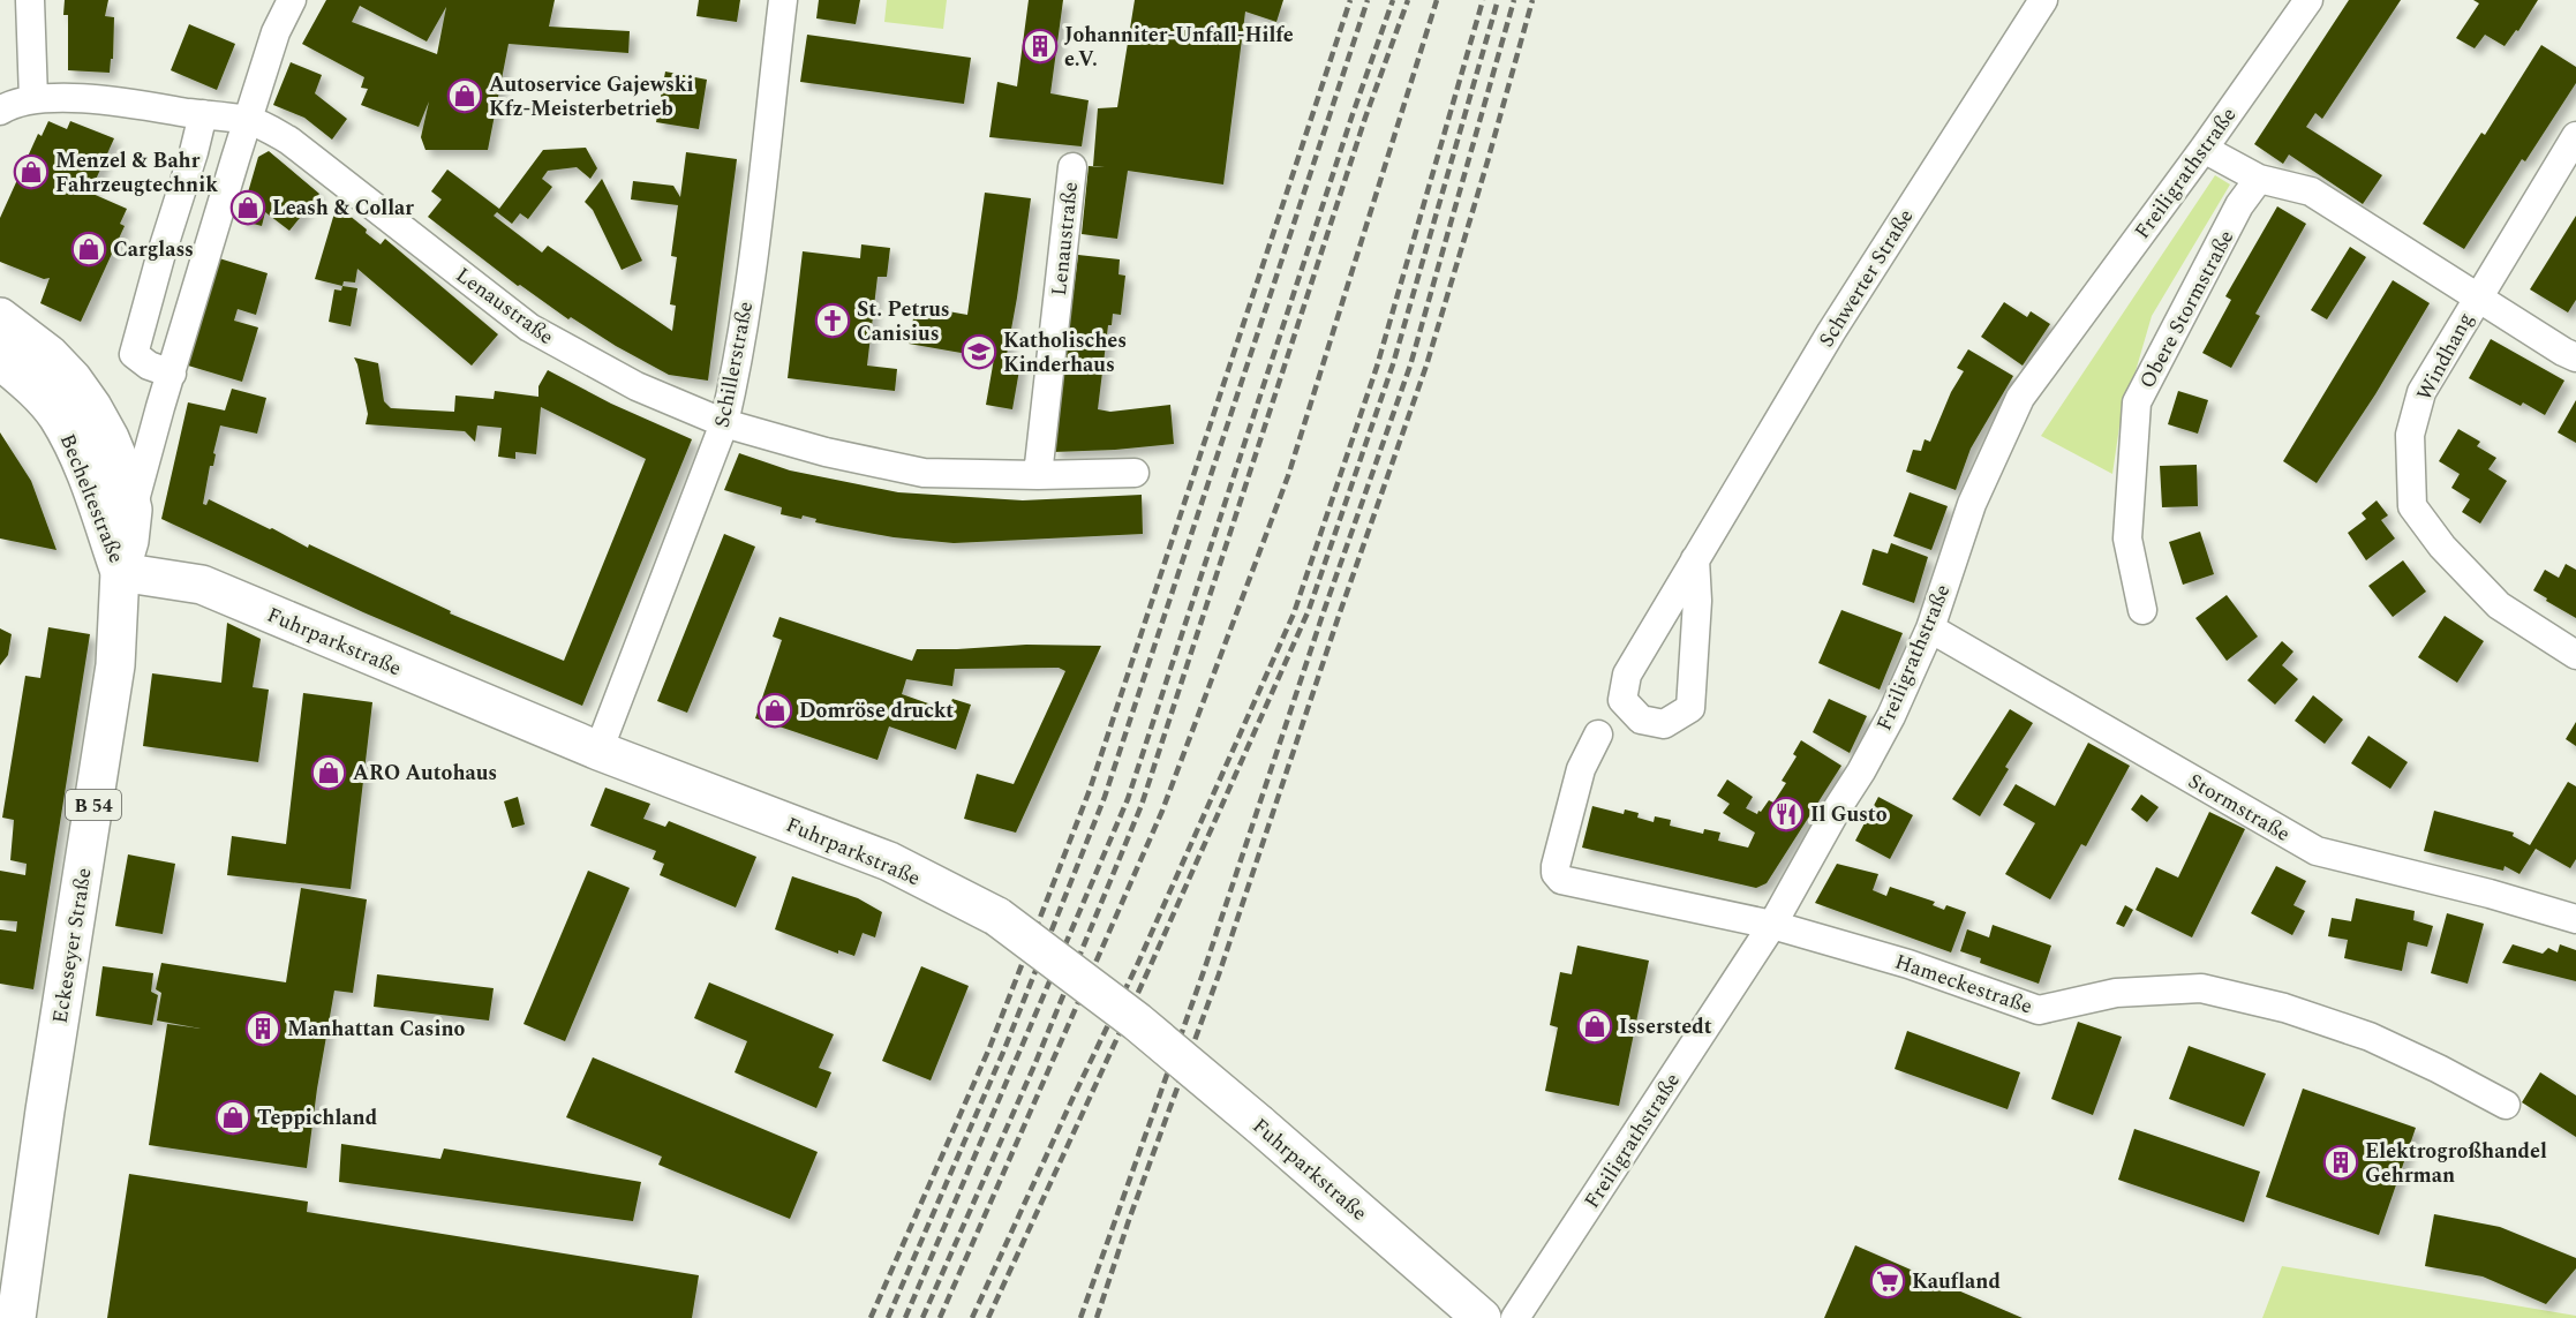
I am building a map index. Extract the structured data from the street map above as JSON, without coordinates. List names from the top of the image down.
{
  "streets": {
    "main road": [
      "Becheltestraße",
      "Fuhrparkstraße",
      "B 54",
      "Eckeseyer Straße"
    ],
    "street": [
      "Freiligrathstraße",
      "Lenaustraße",
      "Schwerter Straße",
      "Obere Stormstraße",
      "Windhang",
      "Schillerstraße",
      "Stormstraße",
      "Hameckestraße"
    ]
  },
  "crossings": [
    ["Freiligrathstraße", "Stormstraße"],
    ["Freiligrathstraße", "Hameckestraße"],
    ["Lenaustraße", "Schillerstraße"],
    ["Schillerstraße", "Fuhrparkstraße"],
    ["Becheltestraße", "Fuhrparkstraße"],
    ["Becheltestraße", "Eckeseyer Straße"],
    ["Fuhrparkstraße", "Eckeseyer Straße"]
  ],
  "places": {
    "building": ["Johanniter-Unfall-Hilfe e.V.", "Manhattan Casino", "Elektrogroßhandel Gehrman"],
    "shop": [
      "Autoservice Gajewski Kfz-Meisterbetrieb",
      "Menzel & Bahr Fahrzeugtechnik",
      "Leash & Collar",
      "Carglass",
      "Domröse druckt",
      "ARO Autohaus",
      "Isserstedt",
      "Teppichland"
    ],
    "church": ["St. Petrus Canisius"],
    "school or university": ["Katholisches Kinderhaus"],
    "restaurant": ["Il Gusto"],
    "supermarket": ["Kaufland"]
  }
}
